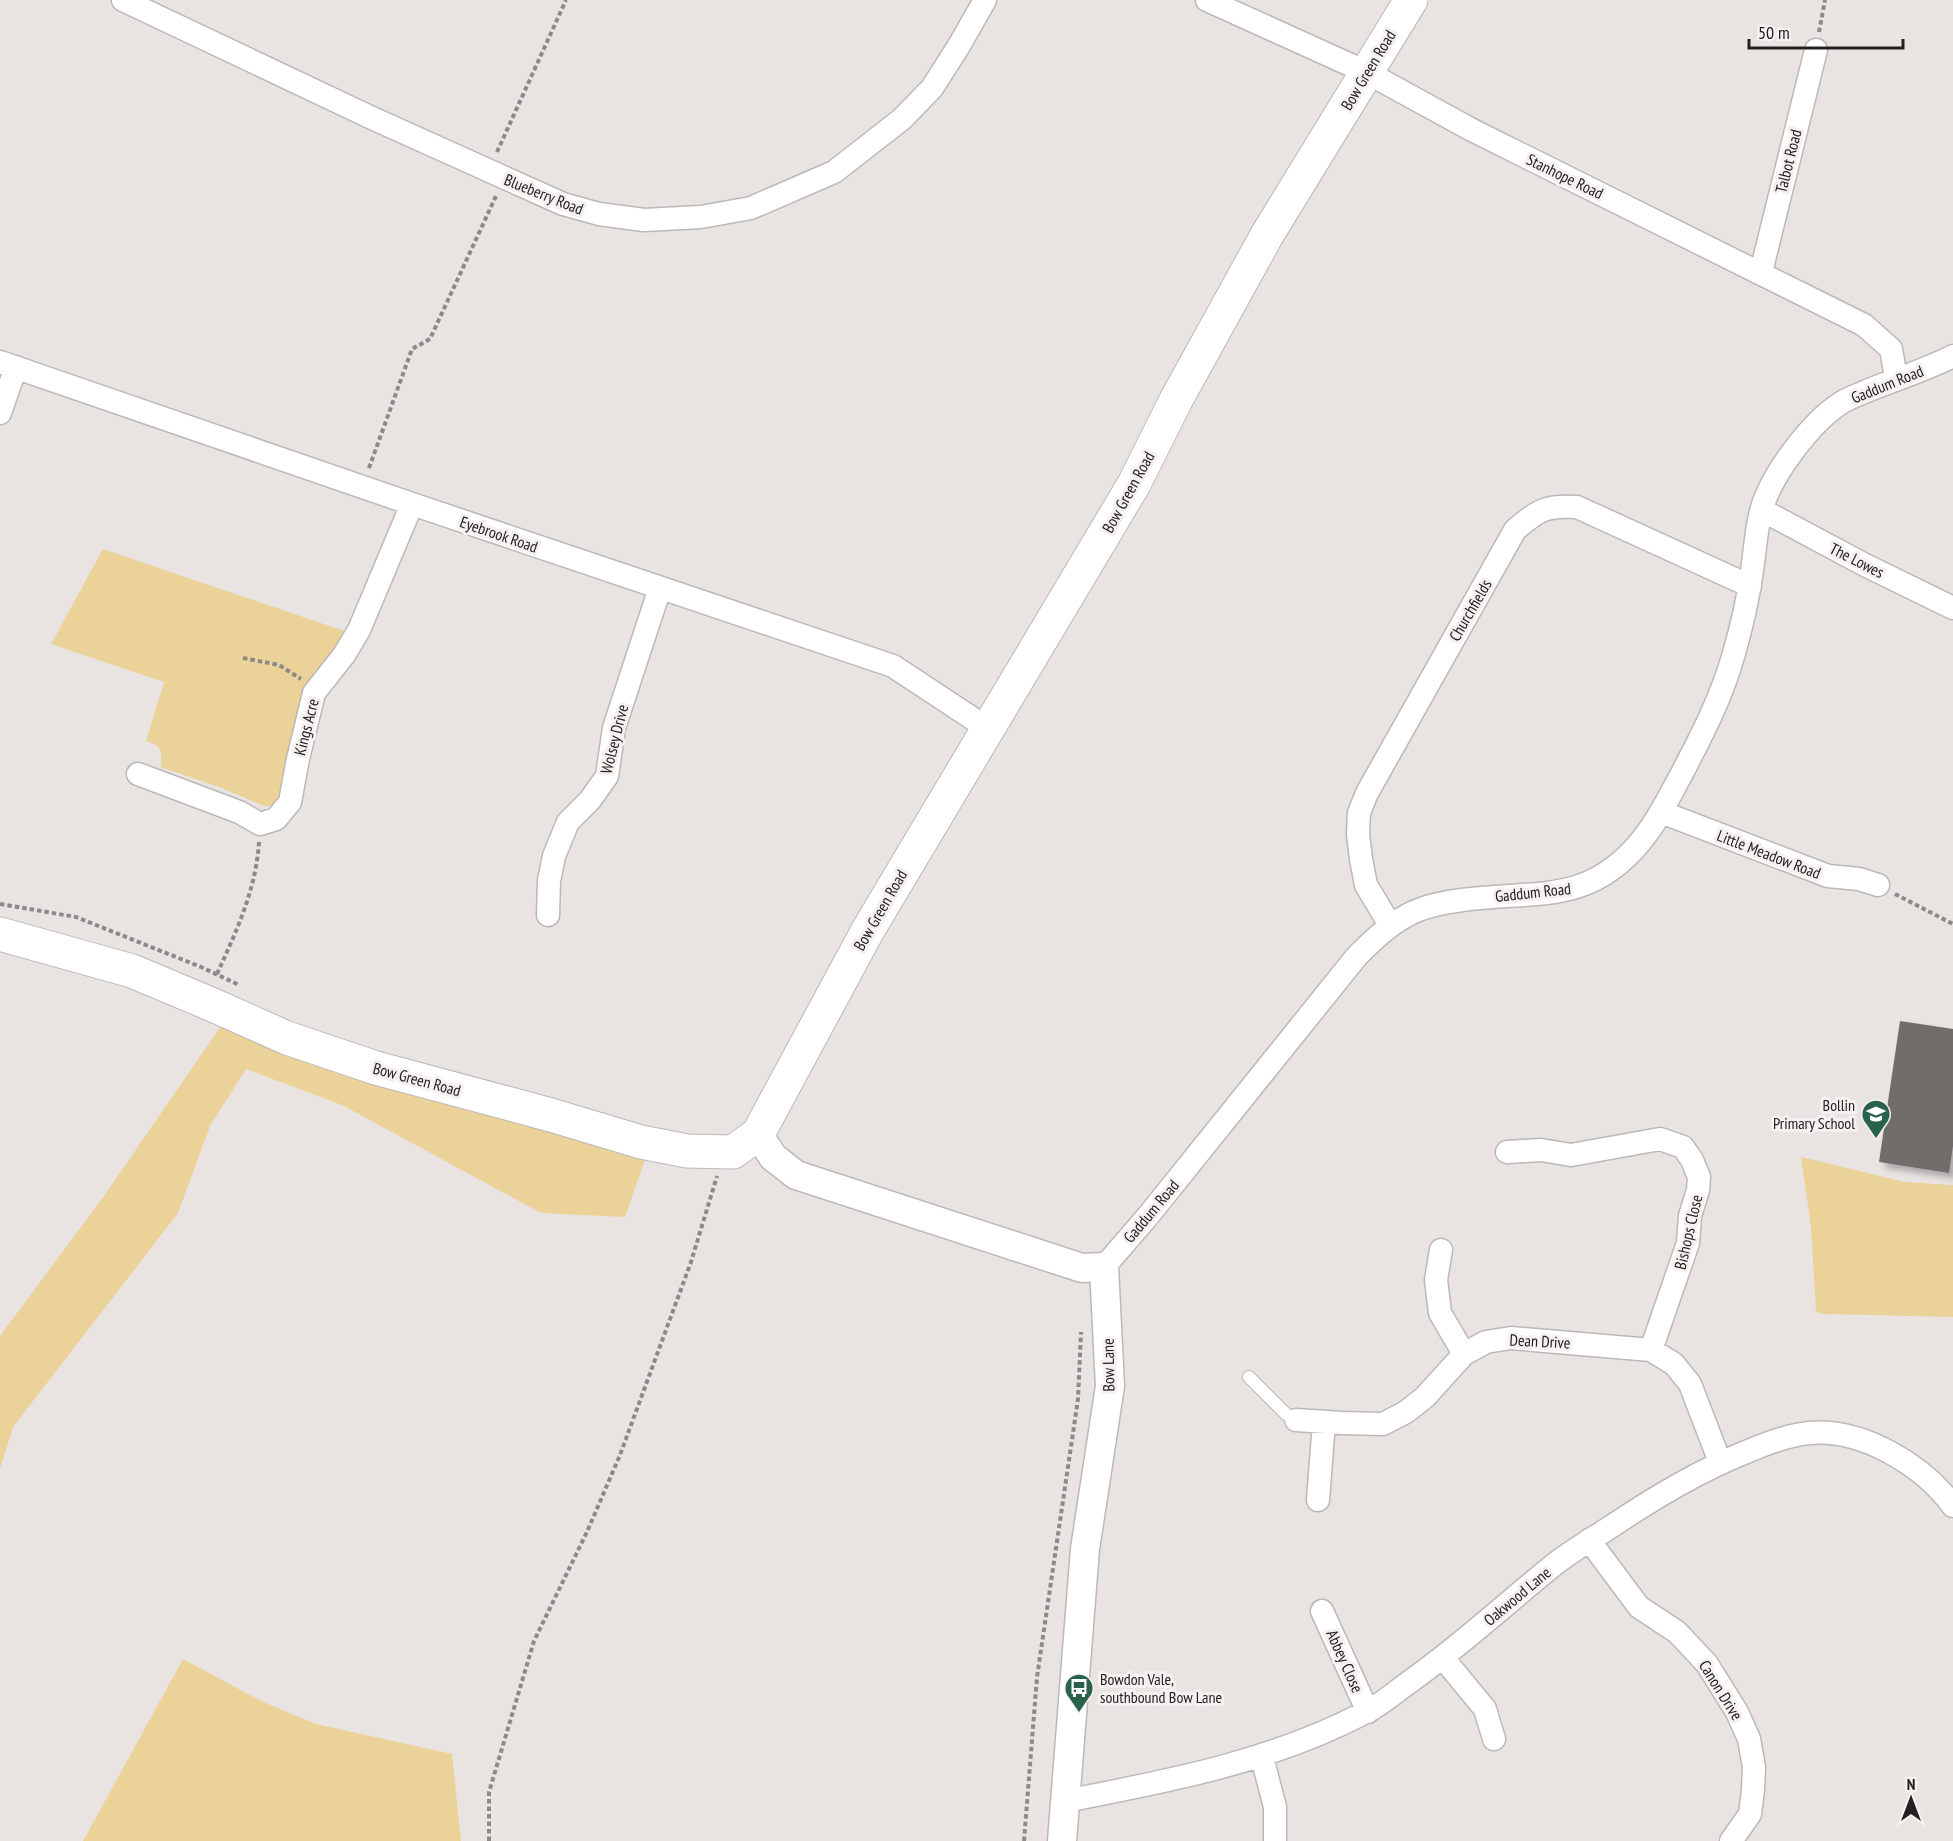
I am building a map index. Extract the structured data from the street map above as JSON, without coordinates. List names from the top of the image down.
{
  "streets": {
    "main road": ["Bow Green Road"],
    "street": [
      "Talbot Road",
      "Stanhope Road",
      "Blueberry Road",
      "Gaddum Road",
      "Eyebrook Road",
      "The Lowes",
      "Churchfields",
      "Kings Acre",
      "Wolsey Drive",
      "Little Meadow Road",
      "Bishops Close",
      "Dean Drive",
      "Bow Lane",
      "Oakwood Lane",
      "Abbey Close",
      "Canon Drive"
    ]
  },
  "crossings": [
    ["Bow Green Road", "Stanhope Road"],
    ["Bow Green Road", "Eyebrook Road"],
    ["Talbot Road", "Stanhope Road"],
    ["Stanhope Road", "Gaddum Road"],
    ["Gaddum Road", "The Lowes"],
    ["Gaddum Road", "Churchfields"],
    ["Gaddum Road", "Little Meadow Road"],
    ["Gaddum Road", "Bow Lane"],
    ["Eyebrook Road", "Kings Acre"],
    ["Eyebrook Road", "Wolsey Drive"],
    ["Bishops Close", "Dean Drive"],
    ["Dean Drive", "Oakwood Lane"],
    ["Bow Lane", "Oakwood Lane"],
    ["Oakwood Lane", "Abbey Close"],
    ["Oakwood Lane", "Canon Drive"]
  ],
  "places": {
    "school or university": ["Bollin Primary School"],
    "bus stop": ["Bowdon Vale, southbound Bow Lane"]
  },
  "scale_bar": "50 m",
  "north": "top"
}
